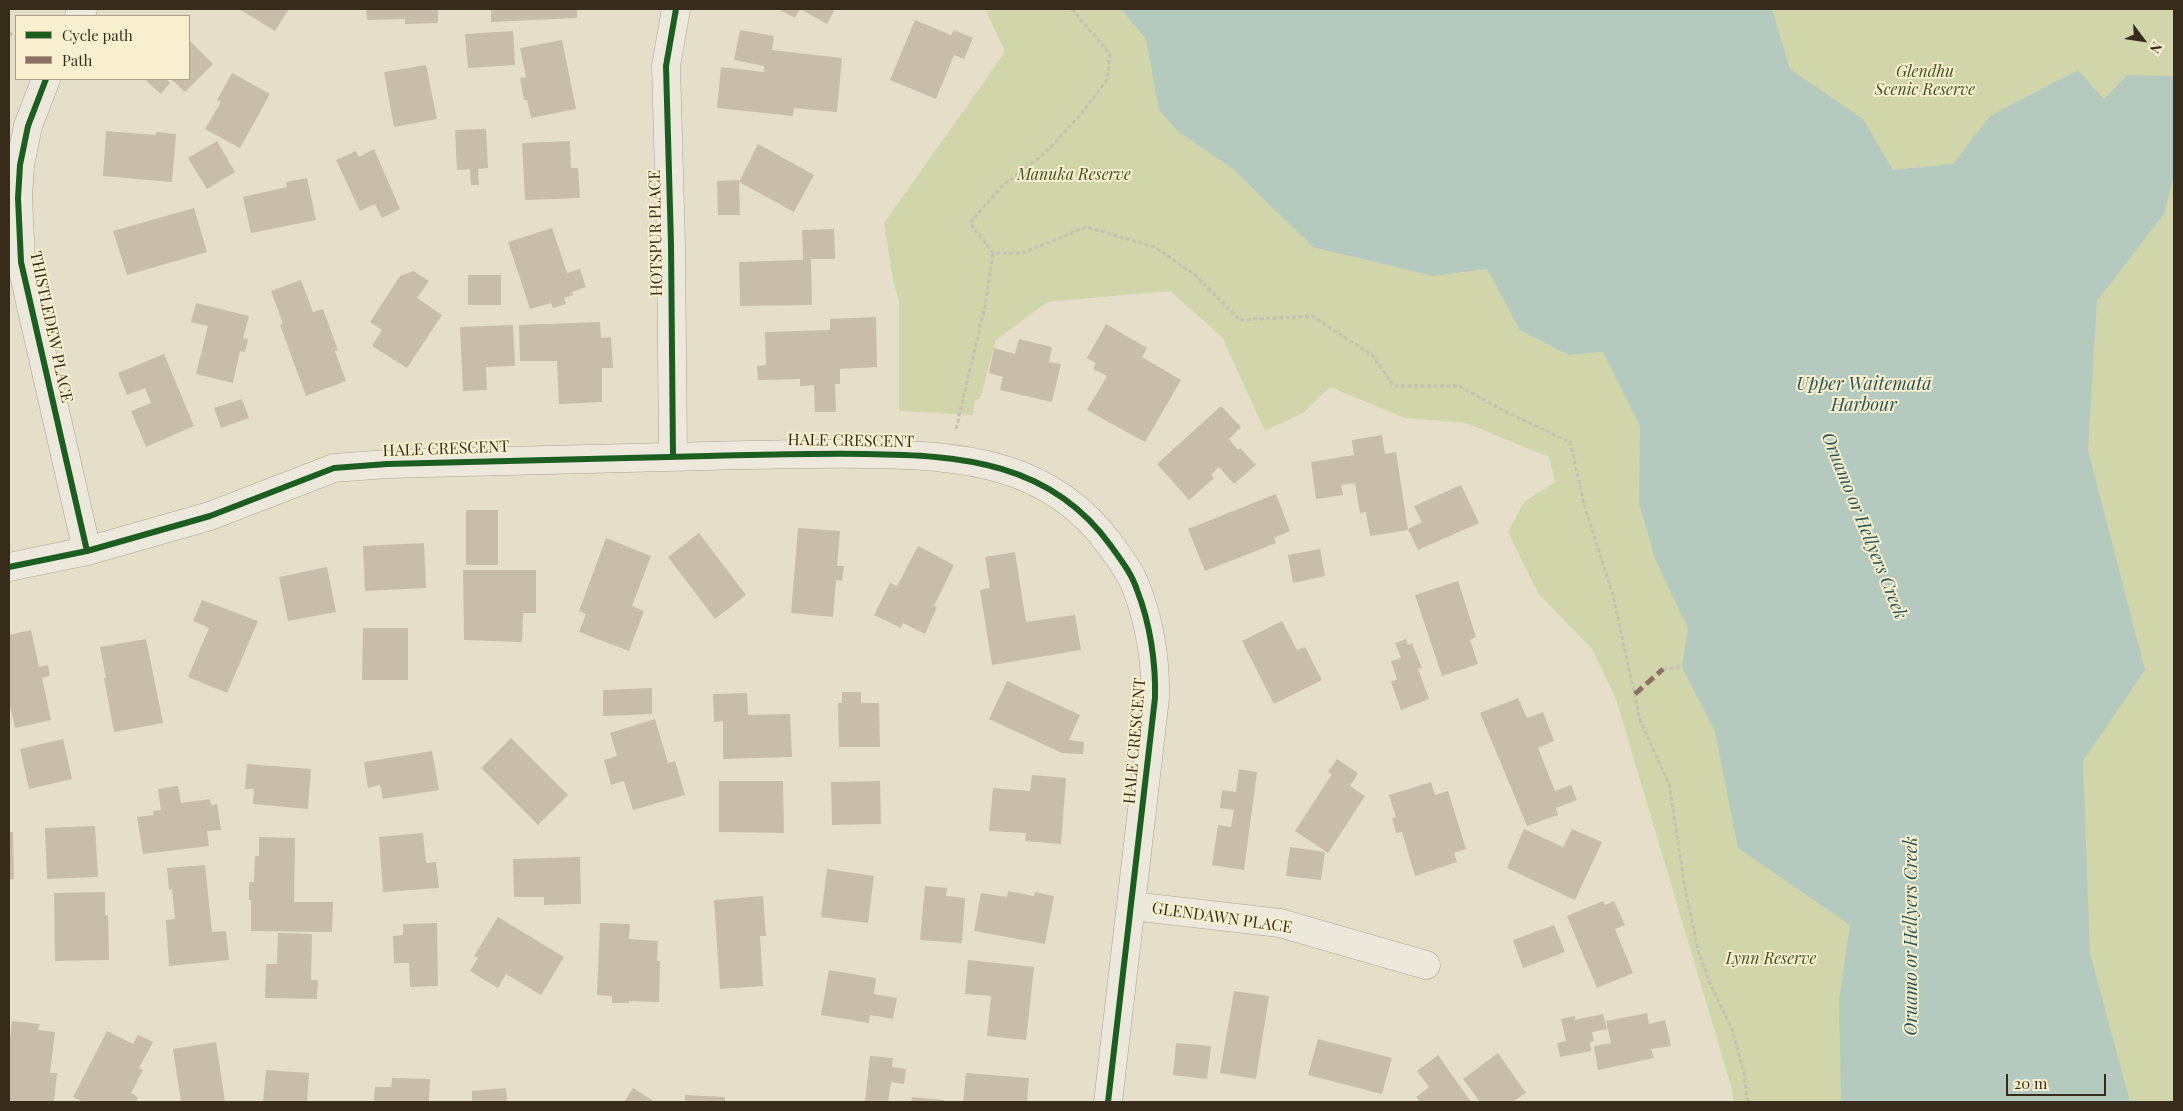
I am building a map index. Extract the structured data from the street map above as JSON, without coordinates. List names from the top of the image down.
{
  "streets": {
    "street": [
      "HOTSPUR PLACE",
      "THISTLEDEW PLACE",
      "HALE CRESCENT",
      "GLENDAWN PLACE"
    ]
  },
  "crossings": [
    ["HOTSPUR PLACE", "HALE CRESCENT"],
    ["THISTLEDEW PLACE", "HALE CRESCENT"],
    ["HALE CRESCENT", "GLENDAWN PLACE"]
  ],
  "water": ["Upper Waitematā Harbour", "Oruamo or Hellyers Creek"],
  "parks": ["Glendhu Scenic Reserve", "Manuka Reserve", "Lynn Reserve"],
  "legend": ["Cycle path", "Path"],
  "scale_bar": "20 m",
  "north": "bottom right"
}
